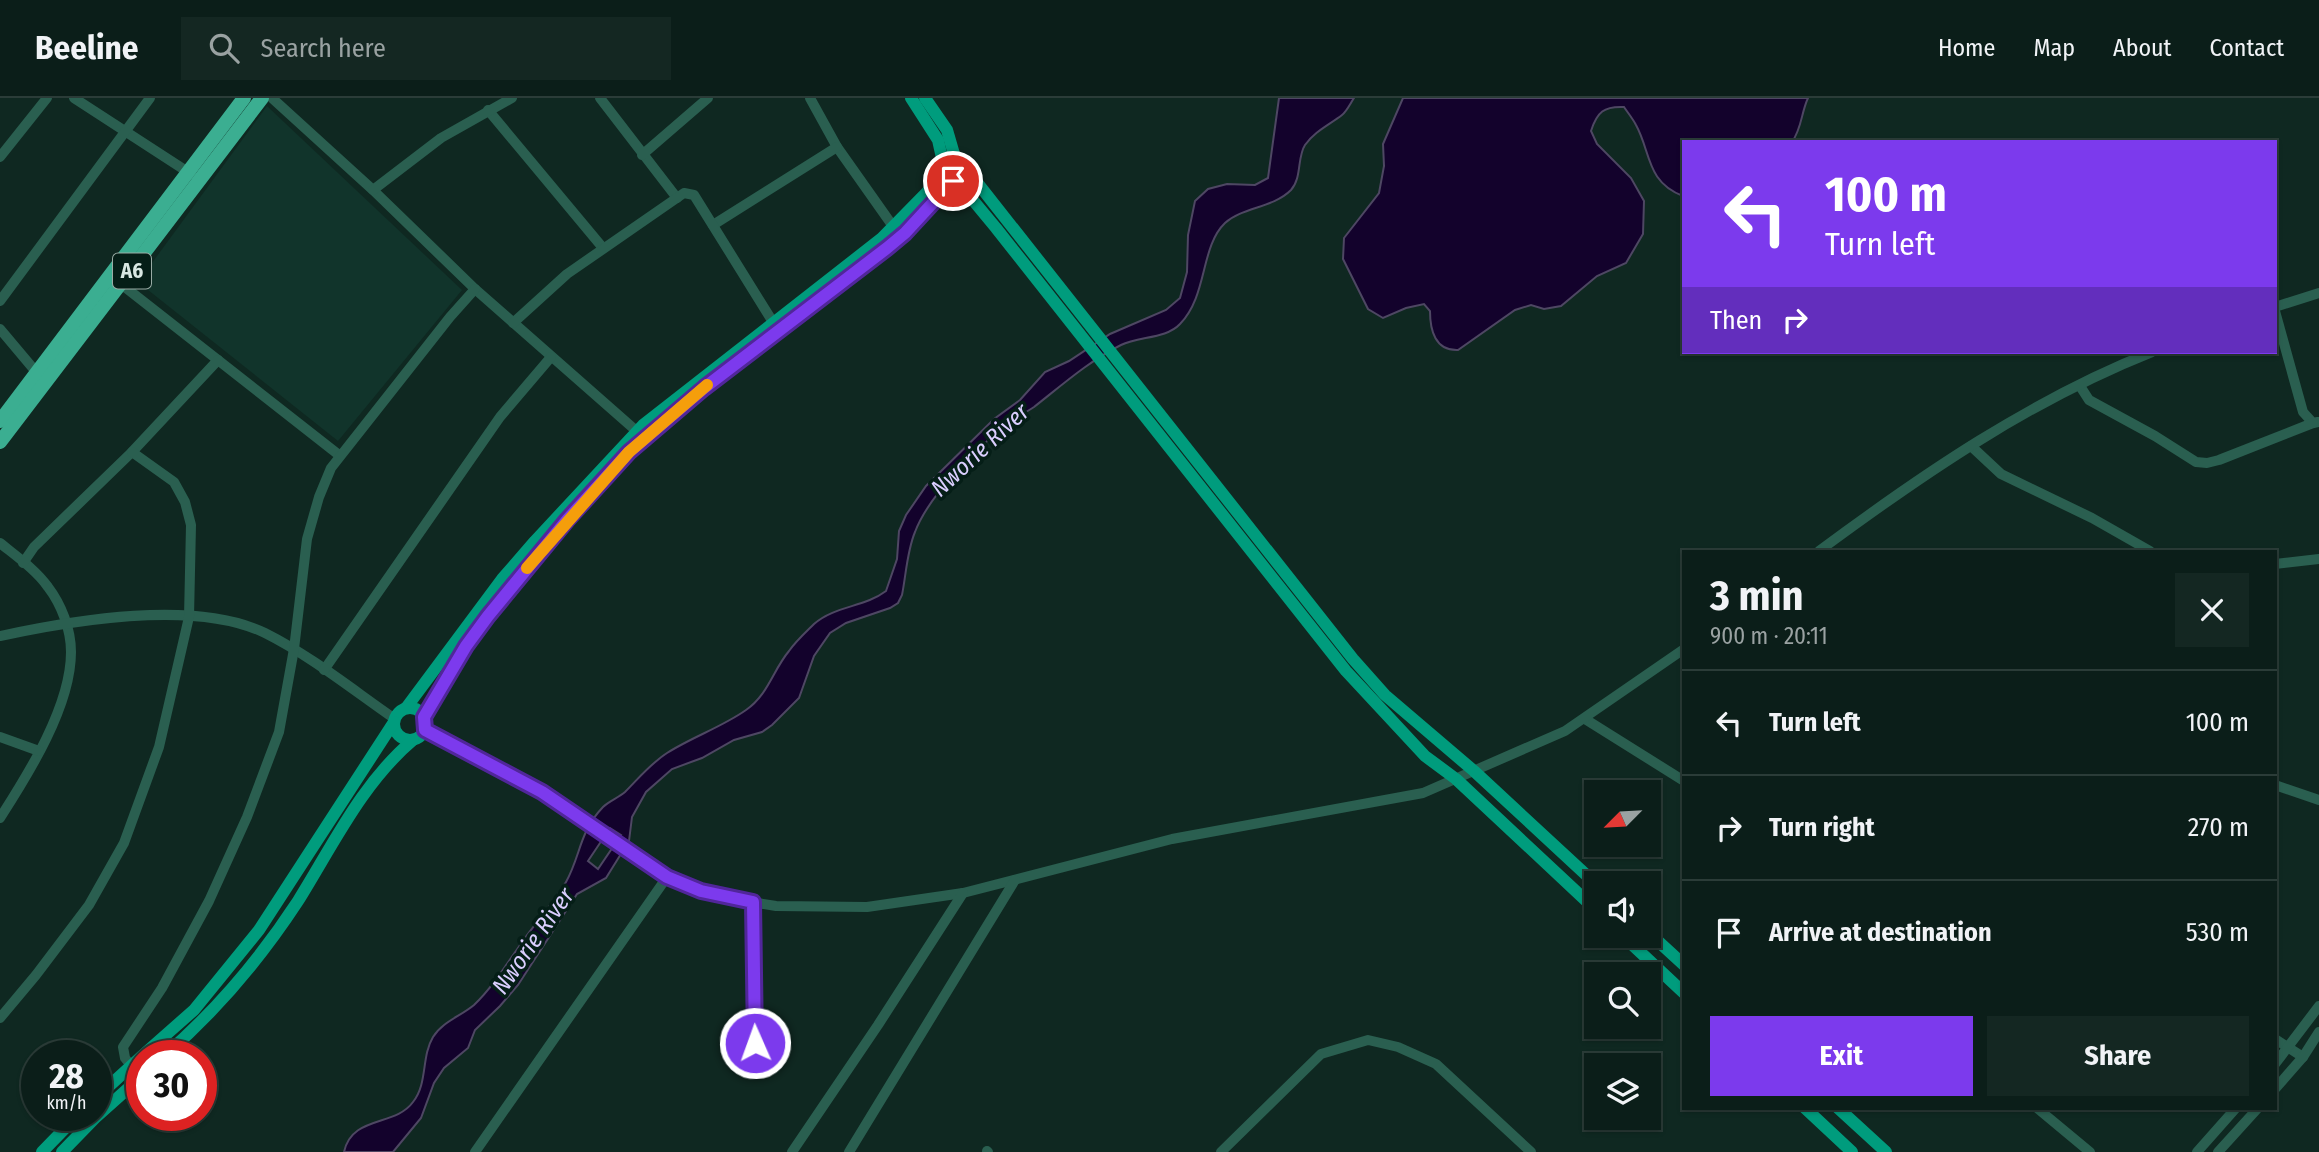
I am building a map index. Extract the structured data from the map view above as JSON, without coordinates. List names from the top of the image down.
{
  "streets": {
    "highway": ["A6"]
  },
  "water": ["Nworie River"],
  "north": "bottom left",
  "page": {
    "header": "Beeline",
    "search": "Search here",
    "nav": [
      "Home",
      "Map",
      "About",
      "Contact"
    ],
    "turn": ["100 m", "Turn left"],
    "then": "Then",
    "heading": ["3 min", "900 m · 20:11"],
    "list": [
      {
        "name": "Turn left",
        "value": "100 m"
      },
      {
        "name": "Turn right",
        "value": "270 m"
      },
      {
        "name": "Arrive at destination",
        "value": "530 m"
      }
    ],
    "buttons": ["Exit", "Share"],
    "speed": "28 km/h",
    "limit": "30"
  }
}
